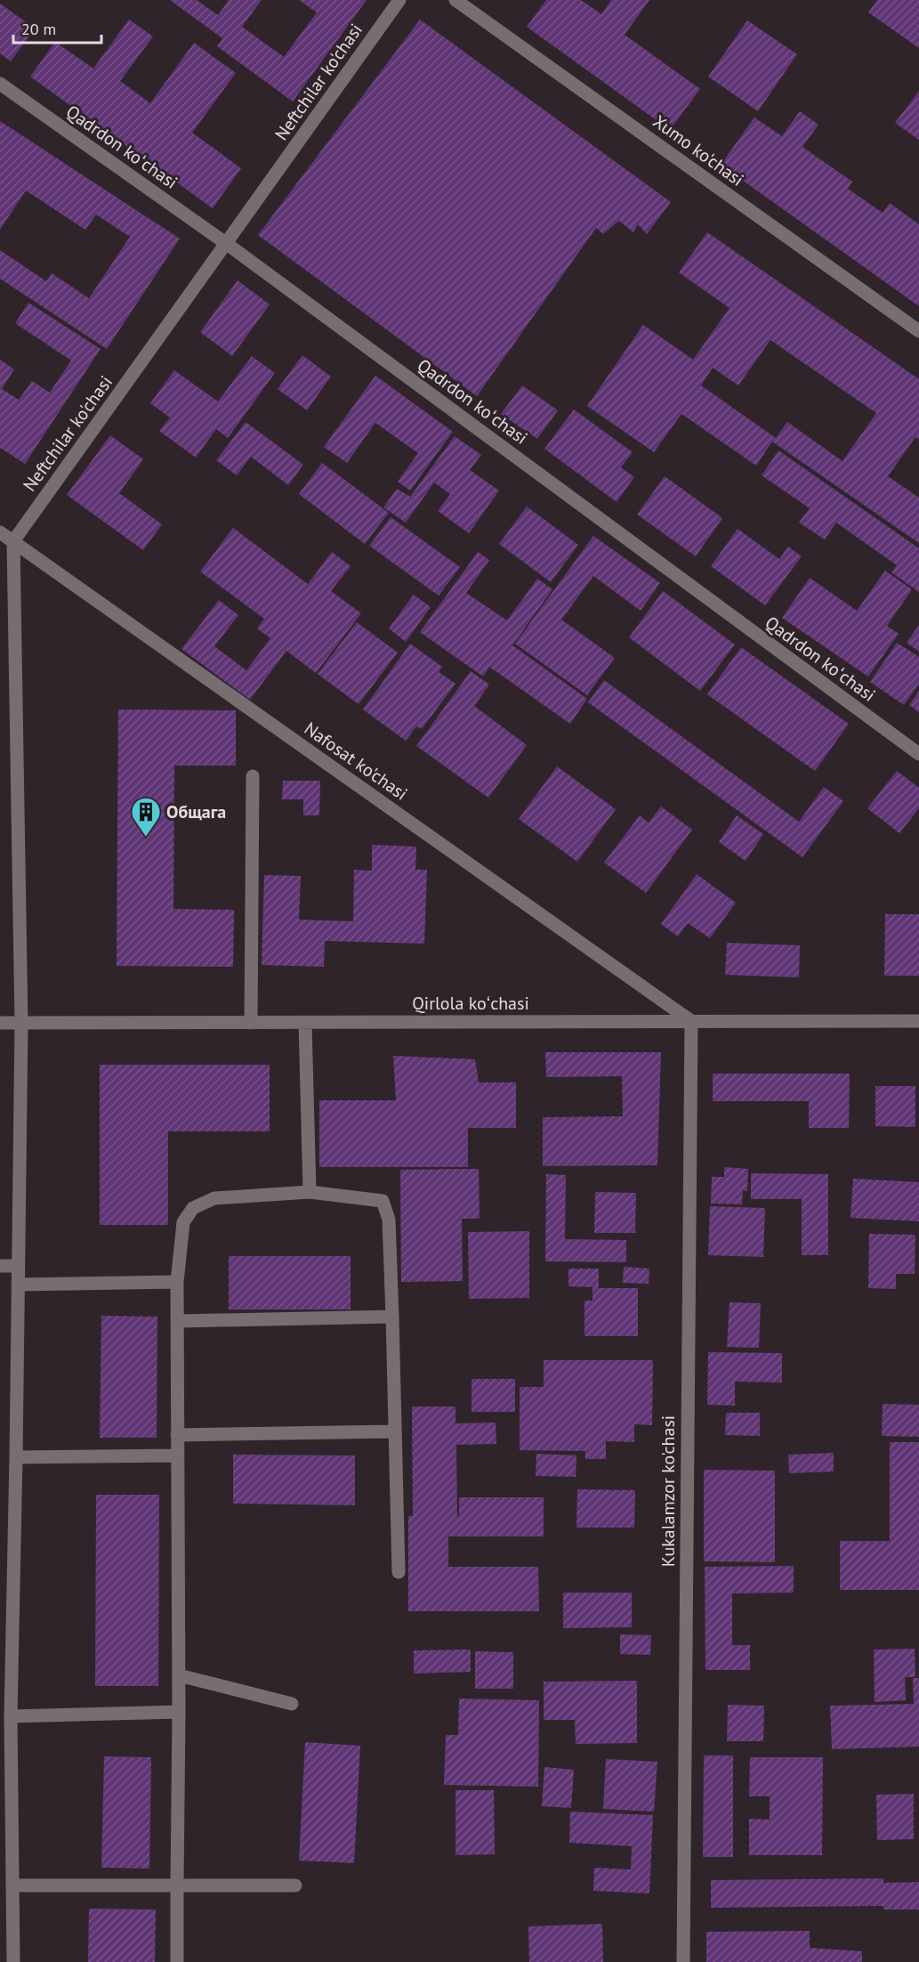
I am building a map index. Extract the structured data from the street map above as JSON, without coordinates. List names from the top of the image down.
{
  "streets": {
    "street": [
      "Neftchilar ko'chasi",
      "Qadrdon koʻchasi",
      "Xumo ko'chasi",
      "Nafosat ko'chasi",
      "Qirlola koʻchasi",
      "Kukalamzor ko'chasi"
    ]
  },
  "crossings": [
    ["Neftchilar ko'chasi", "Qadrdon koʻchasi"],
    ["Neftchilar ko'chasi", "Nafosat ko'chasi"],
    ["Nafosat ko'chasi", "Qirlola koʻchasi"],
    ["Nafosat ko'chasi", "Kukalamzor ko'chasi"],
    ["Qirlola koʻchasi", "Kukalamzor ko'chasi"]
  ],
  "places": {
    "building": ["Общага"]
  },
  "scale_bar": "20 m"
}
